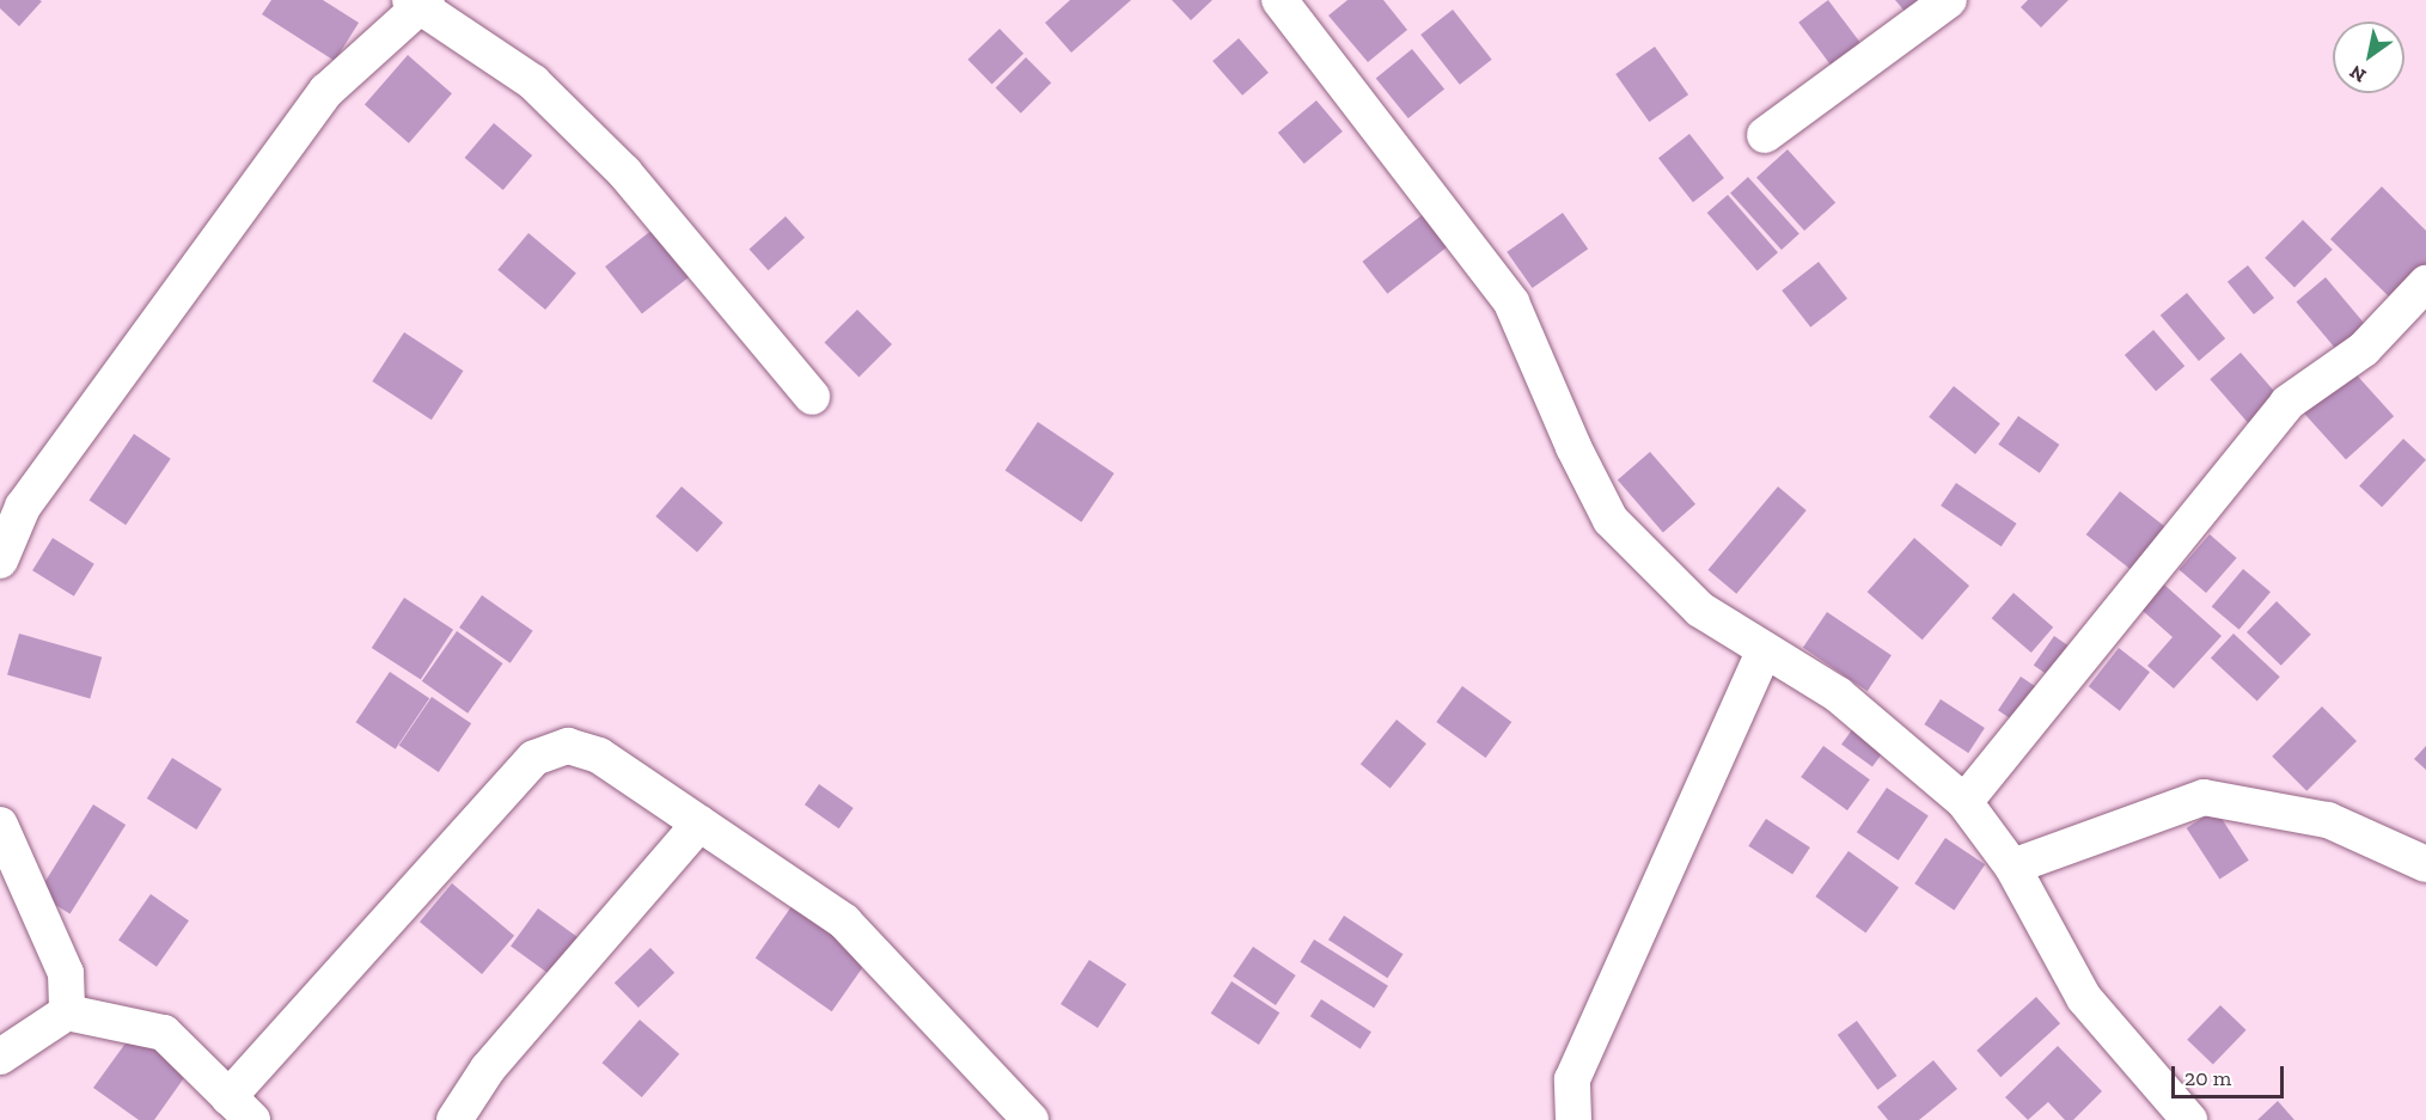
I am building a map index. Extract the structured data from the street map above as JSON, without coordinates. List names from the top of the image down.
{
  "scale_bar": "20 m",
  "north": "bottom left"
}
